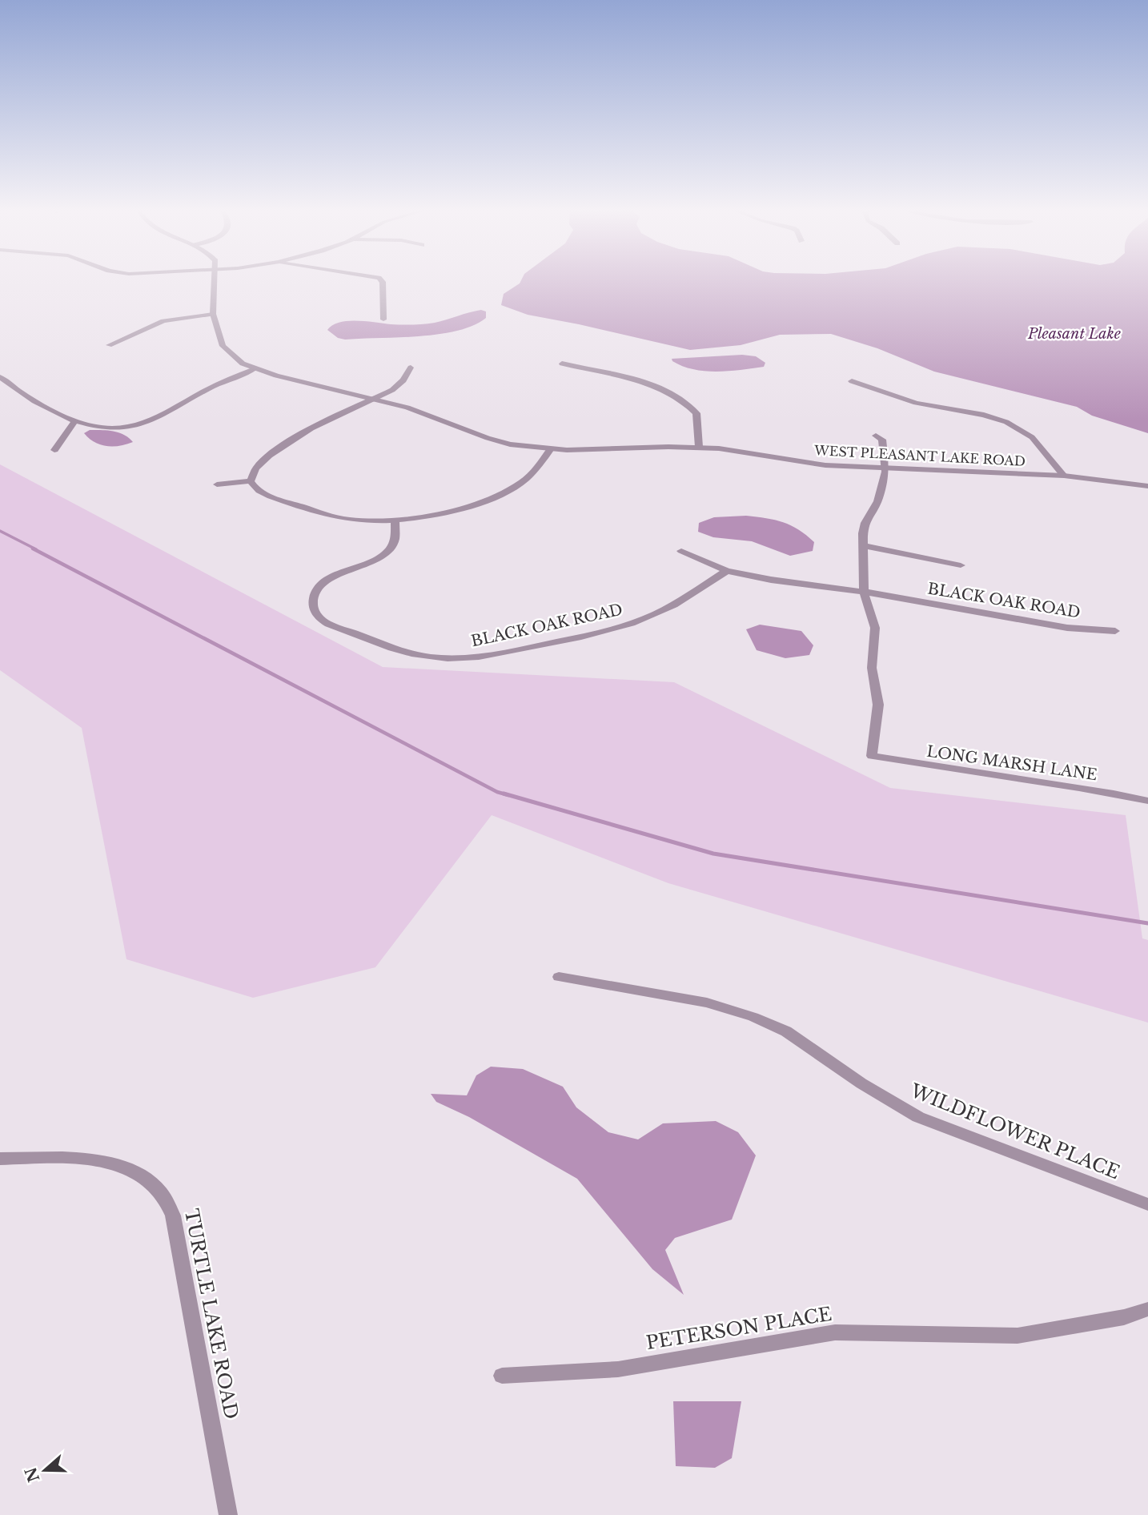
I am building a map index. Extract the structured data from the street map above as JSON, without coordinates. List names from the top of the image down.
{
  "streets": {
    "street": [
      "WEST PLEASANT LAKE ROAD",
      "BLACK OAK ROAD",
      "LONG MARSH LANE",
      "WILDFLOWER PLACE",
      "TURTLE LAKE ROAD",
      "PETERSON PLACE"
    ]
  },
  "crossings": [
    ["BLACK OAK ROAD", "LONG MARSH LANE"]
  ],
  "water": ["Pleasant Lake"],
  "north": "left"
}
